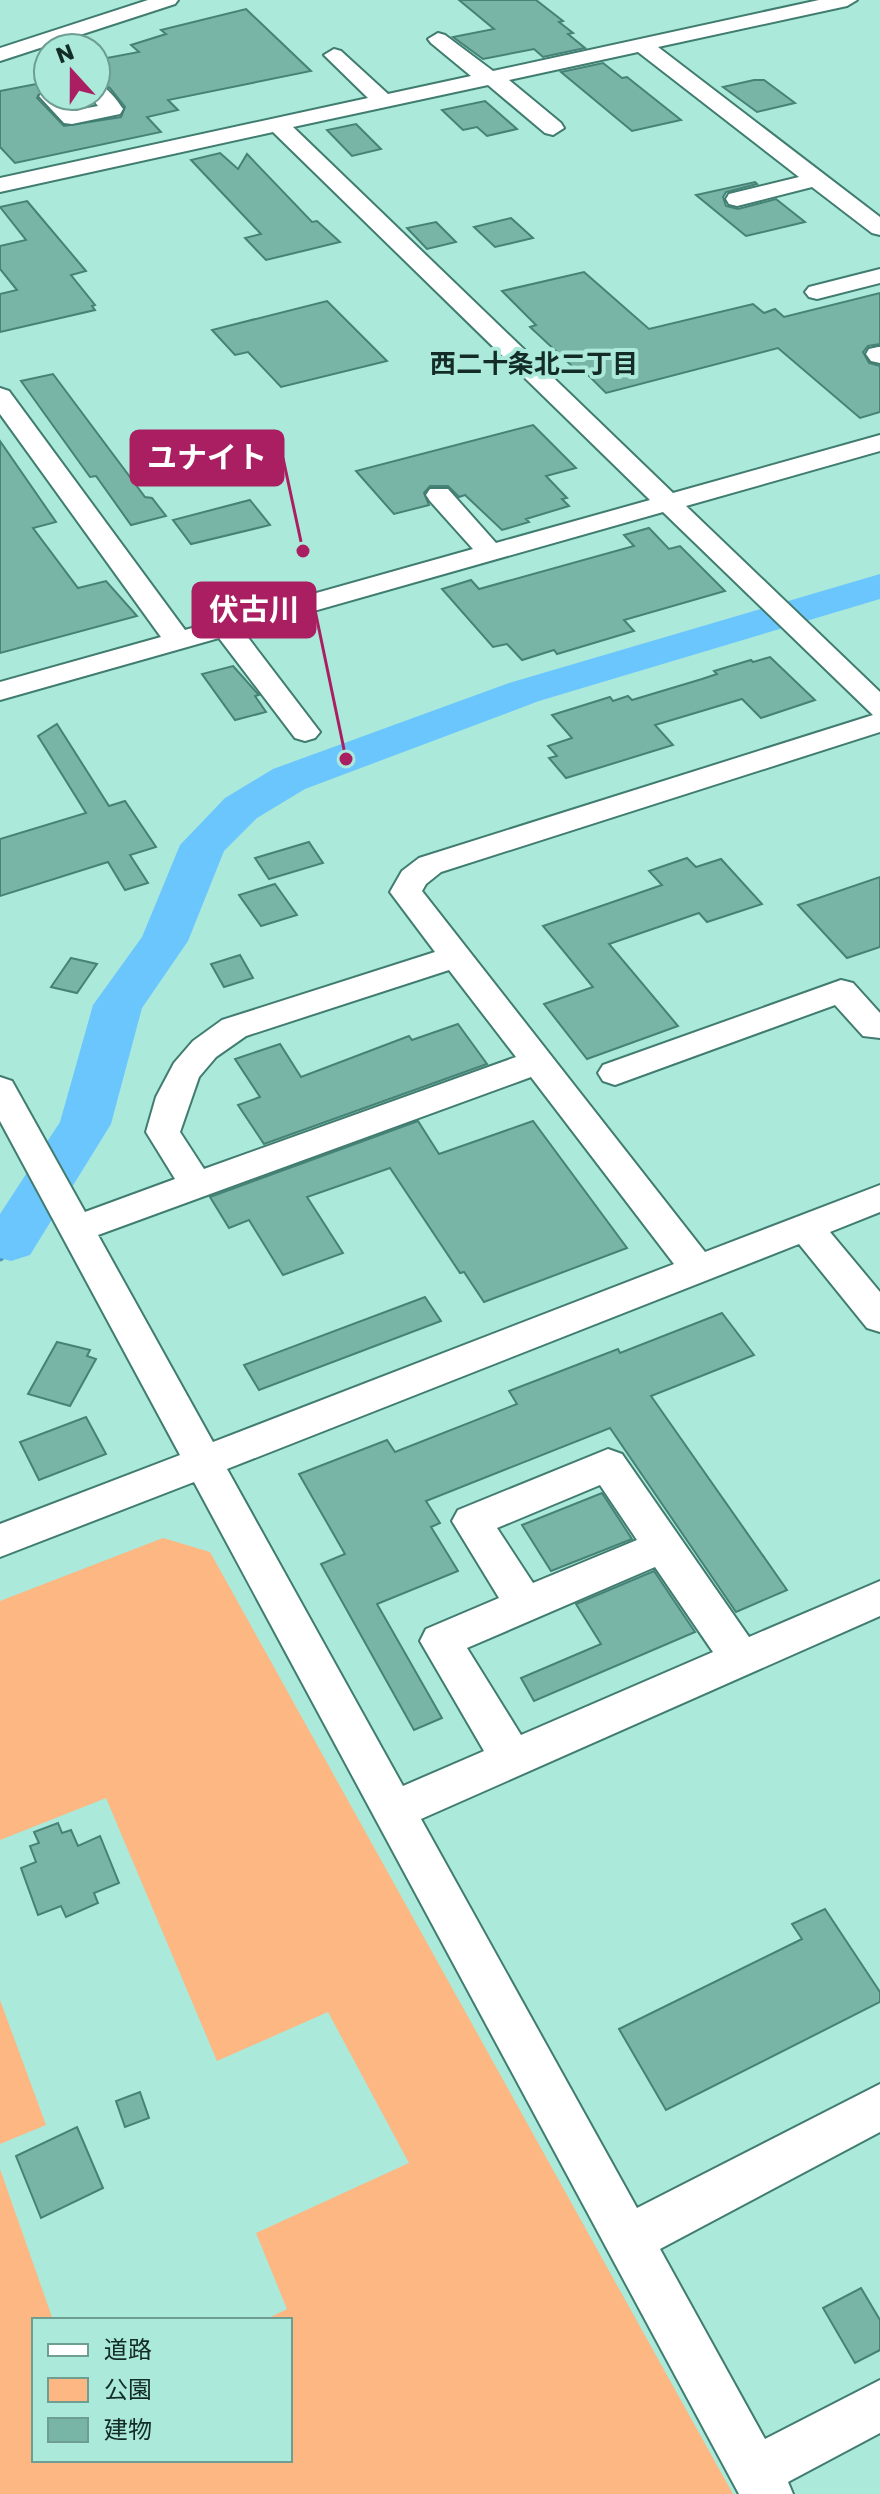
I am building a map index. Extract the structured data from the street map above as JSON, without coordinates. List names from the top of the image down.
{
  "districts": ["西二十条北二丁目"],
  "places": ["ユナイト", "伏古川"],
  "legend": ["道路", "公園", "建物"],
  "north": "top"
}
